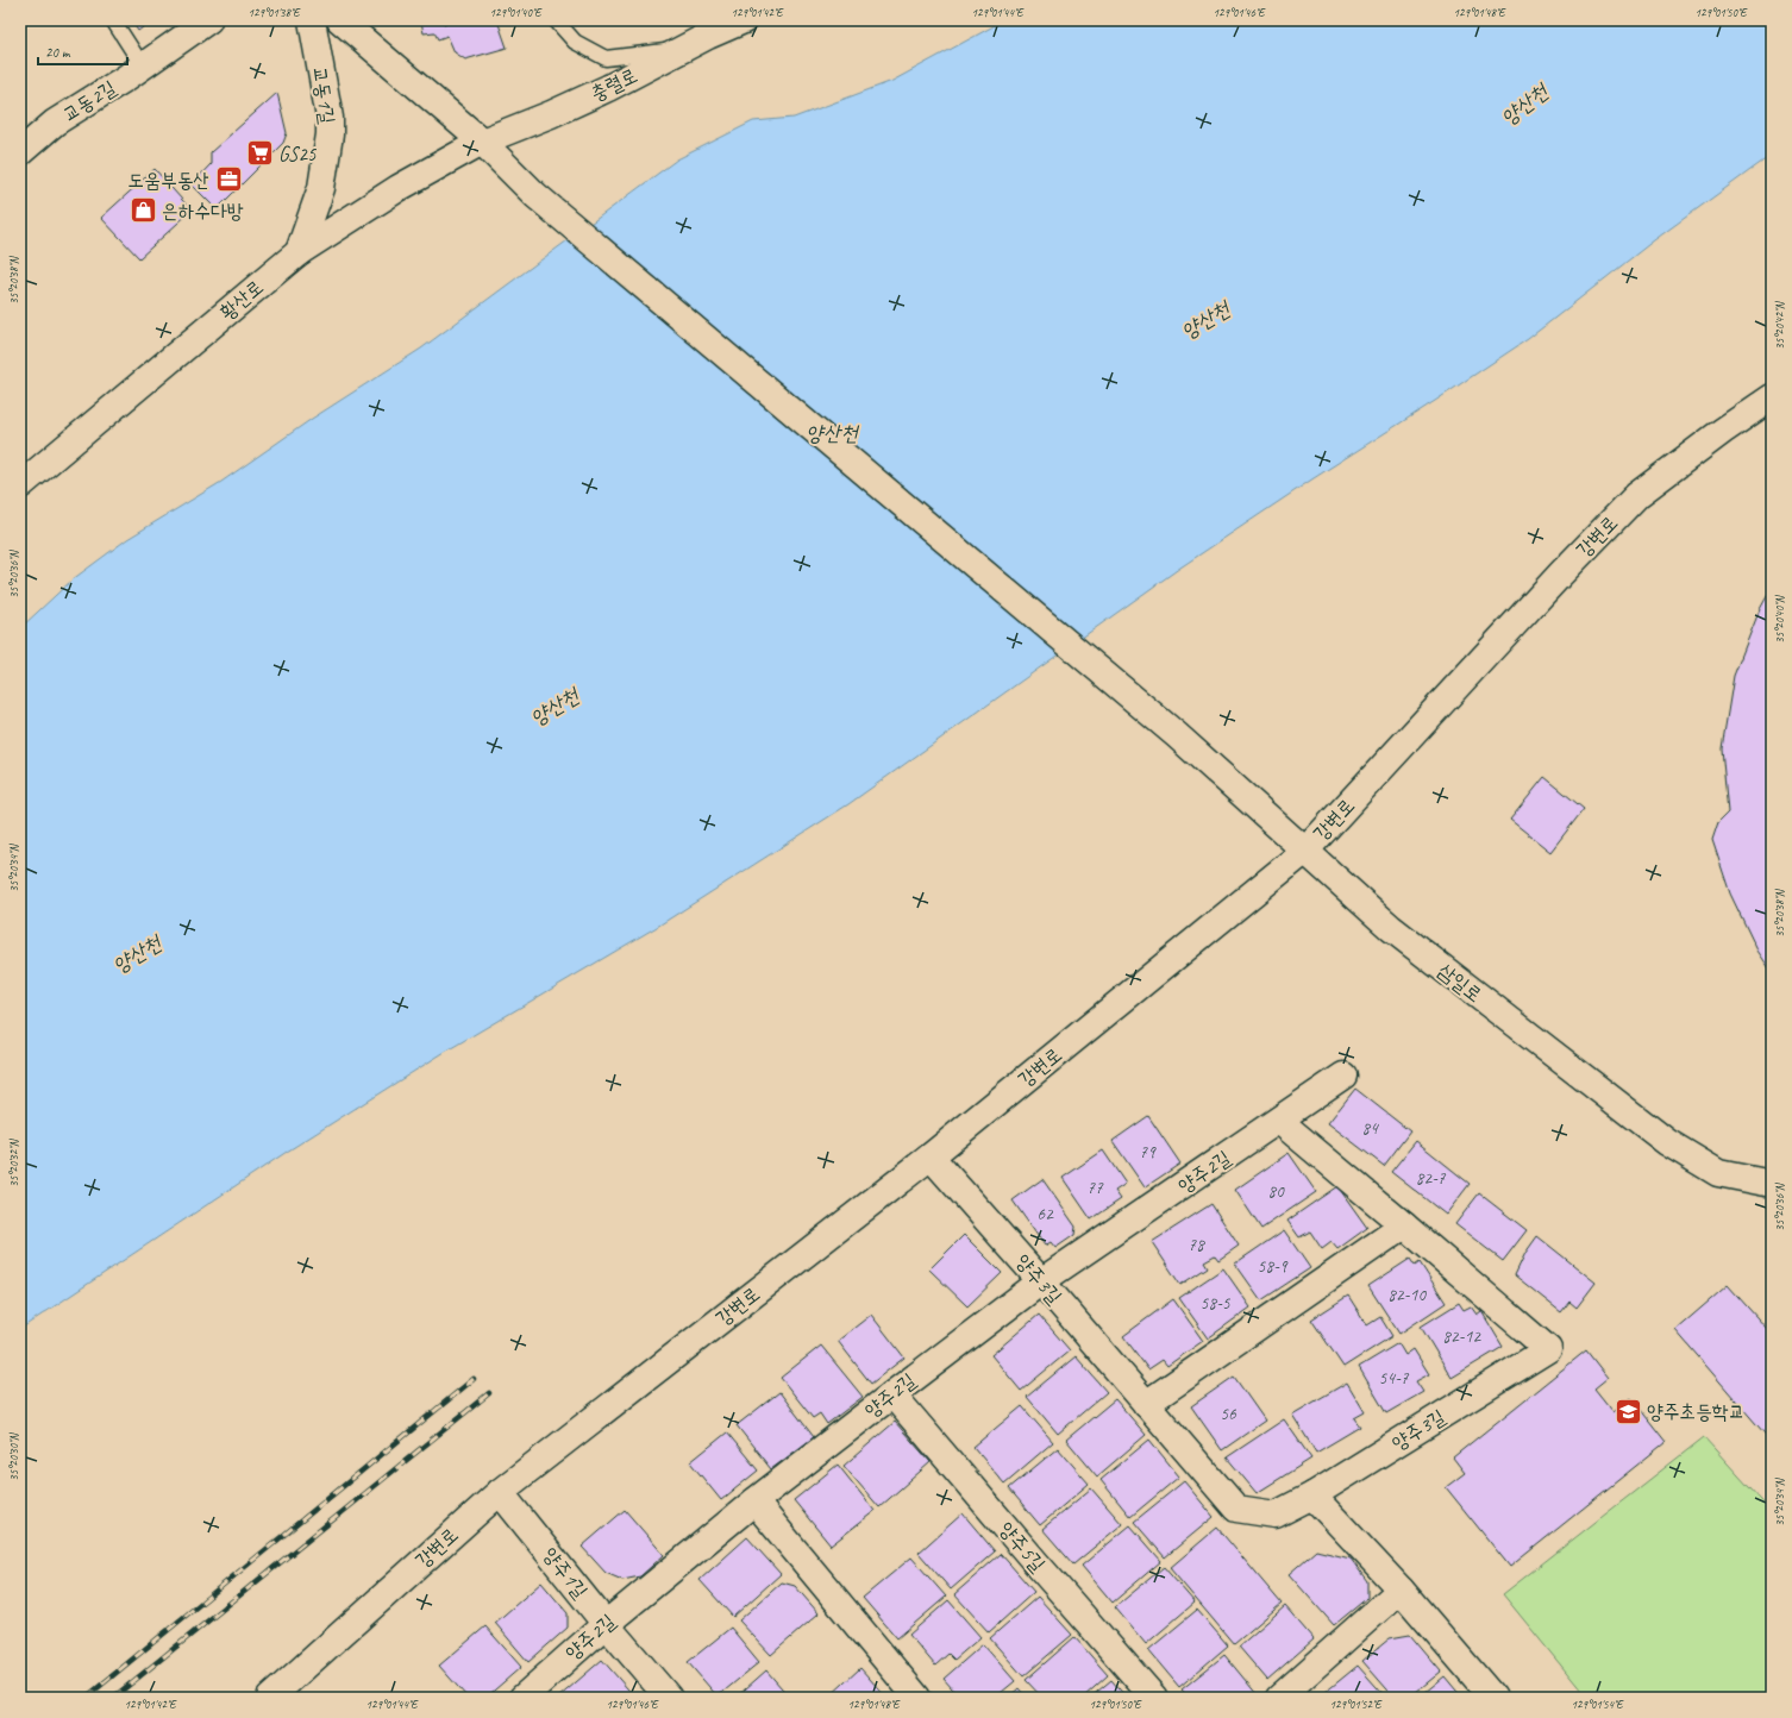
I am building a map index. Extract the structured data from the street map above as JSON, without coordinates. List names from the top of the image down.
{
  "streets": {
    "street": [
      "충렬로",
      "교동1길",
      "교동2길",
      "황산로",
      "강변로",
      "삼일로",
      "양주2길",
      "양주3길",
      "양주5길",
      "양주1길"
    ]
  },
  "crossings": [
    ["충렬로", "황산로"],
    ["충렬로", "삼일로"],
    ["교동1길", "황산로"],
    ["황산로", "삼일로"],
    ["강변로", "삼일로"],
    ["강변로", "양주3길"],
    ["강변로", "양주1길"],
    ["양주2길", "양주3길"],
    ["양주2길", "양주5길"],
    ["양주2길", "양주1길"]
  ],
  "water": ["양산천"],
  "places": {
    "supermarket": ["GS25"],
    "office": ["도움부동산"],
    "shop": ["은하수다방"],
    "school or university": ["양주초등학교"]
  },
  "house_numbers": [
    "84",
    "79",
    "82-7",
    "77",
    "80",
    "62",
    "78",
    "58-9",
    "82-10",
    "58-5",
    "82-12",
    "54-7",
    "56"
  ],
  "scale_bar": "20 m",
  "coordinates": [
    "129°01'38\"E",
    "129°01'40\"E",
    "129°01'42\"E",
    "129°01'44\"E",
    "129°01'46\"E",
    "129°01'48\"E",
    "129°01'50\"E",
    "35°20'38\"N",
    "35°20'42\"N",
    "35°20'36\"N",
    "35°20'40\"N",
    "35°20'34\"N",
    "35°20'32\"N",
    "35°20'30\"N",
    "129°01'52\"E",
    "129°01'54\"E"
  ]
}
